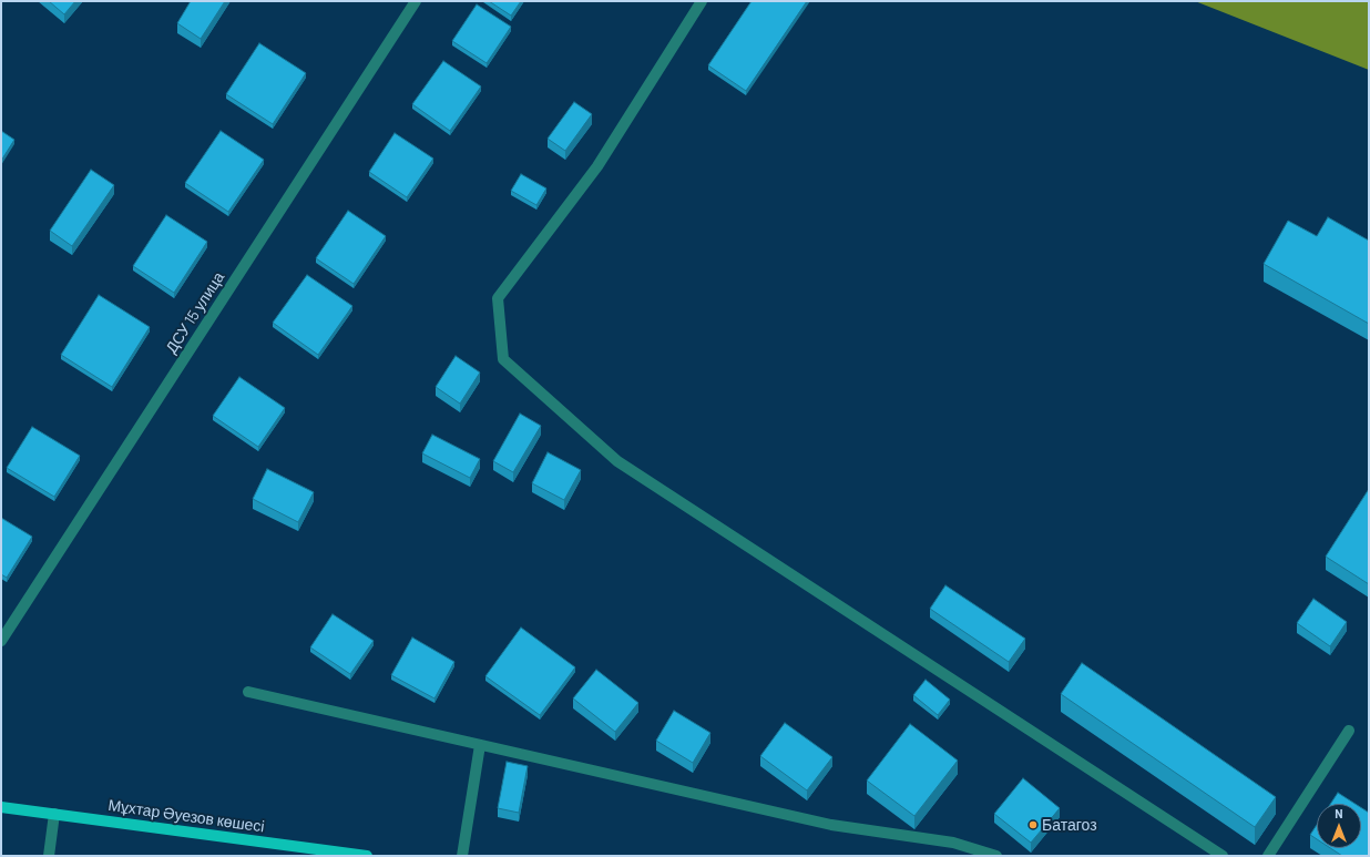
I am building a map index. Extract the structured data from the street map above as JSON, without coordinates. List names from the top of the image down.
{
  "streets": {
    "main road": ["Мұхтар Әуезов көшесі"],
    "street": ["ДСУ 15 улица"]
  },
  "places": ["Батагоз"],
  "north": "top"
}
